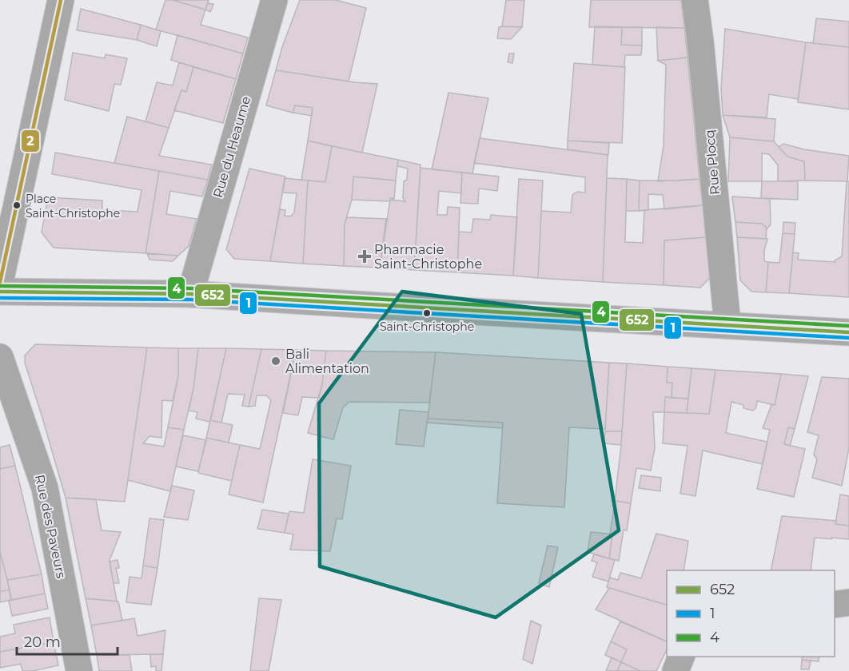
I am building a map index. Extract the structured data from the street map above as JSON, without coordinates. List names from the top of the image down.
{
  "streets": {
    "street": ["Rue du Heaume", "Rue Plocq", "Rue des Paveurs"]
  },
  "places": {
    "other": ["Place Saint-Christophe", "Saint-Christophe", "Bali Alimentation"],
    "health": ["Pharmacie Saint-Christophe"]
  },
  "lines": [
    "transit line 2",
    "transit line 4",
    "transit line 652",
    "transit line 1"
  ],
  "legend": ["652", "1", "4"],
  "scale_bar": "20 m"
}
